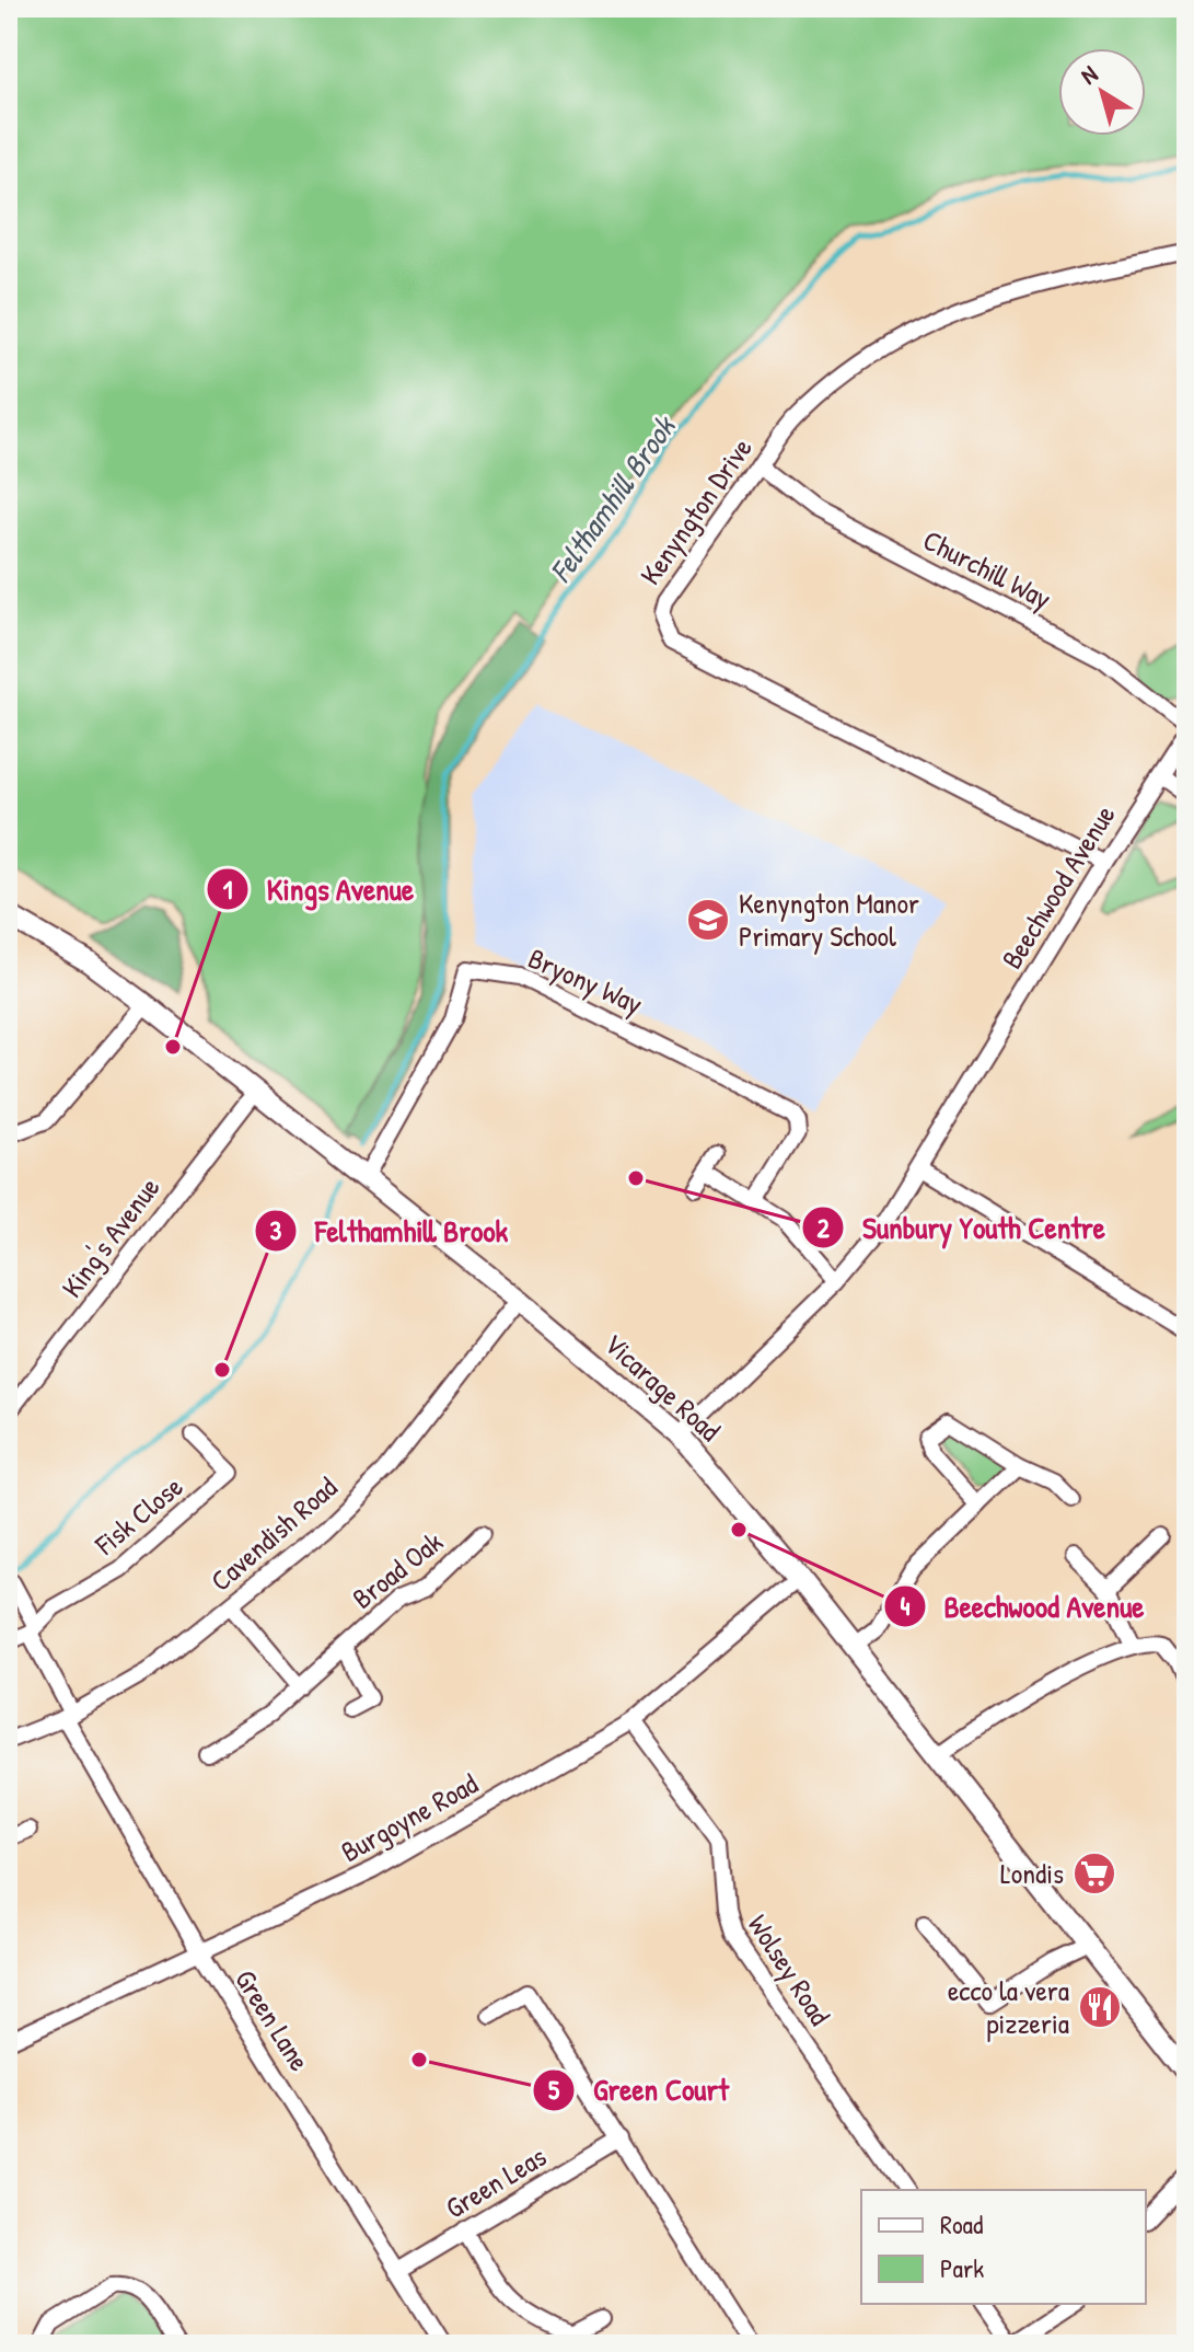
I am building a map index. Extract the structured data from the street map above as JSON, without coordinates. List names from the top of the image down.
{
  "streets": {
    "street": [
      "Kenyngton Drive",
      "Churchill Way",
      "Beechwood Avenue",
      "Bryony Way",
      "King's Avenue",
      "Vicarage Road",
      "Fisk Close",
      "Cavendish Road",
      "Broad Oak",
      "Burgoyne Road",
      "Wolsey Road",
      "Green Lane",
      "Green Leas"
    ]
  },
  "crossings": [
    ["Kenyngton Drive", "Churchill Way"],
    ["Kenyngton Drive", "Beechwood Avenue"],
    ["Churchill Way", "Beechwood Avenue"],
    ["Beechwood Avenue", "Vicarage Road"],
    ["Bryony Way", "Vicarage Road"],
    ["King's Avenue", "Vicarage Road"],
    ["Vicarage Road", "Cavendish Road"],
    ["Vicarage Road", "Burgoyne Road"],
    ["Fisk Close", "Green Lane"],
    ["Cavendish Road", "Green Lane"],
    ["Burgoyne Road", "Wolsey Road"],
    ["Burgoyne Road", "Green Lane"],
    ["Green Lane", "Green Leas"]
  ],
  "water": ["Felthamhill Brook"],
  "places": {
    "school or university": ["Kenyngton Manor Primary School"],
    "other": [
      "Kings Avenue",
      "Sunbury Youth Centre",
      "Felthamhill Brook",
      "Beechwood Avenue",
      "Green Court"
    ],
    "supermarket": ["Londis"],
    "restaurant": ["ecco la vera pizzeria"]
  },
  "legend": ["Road", "Park"],
  "north": "top left"
}
